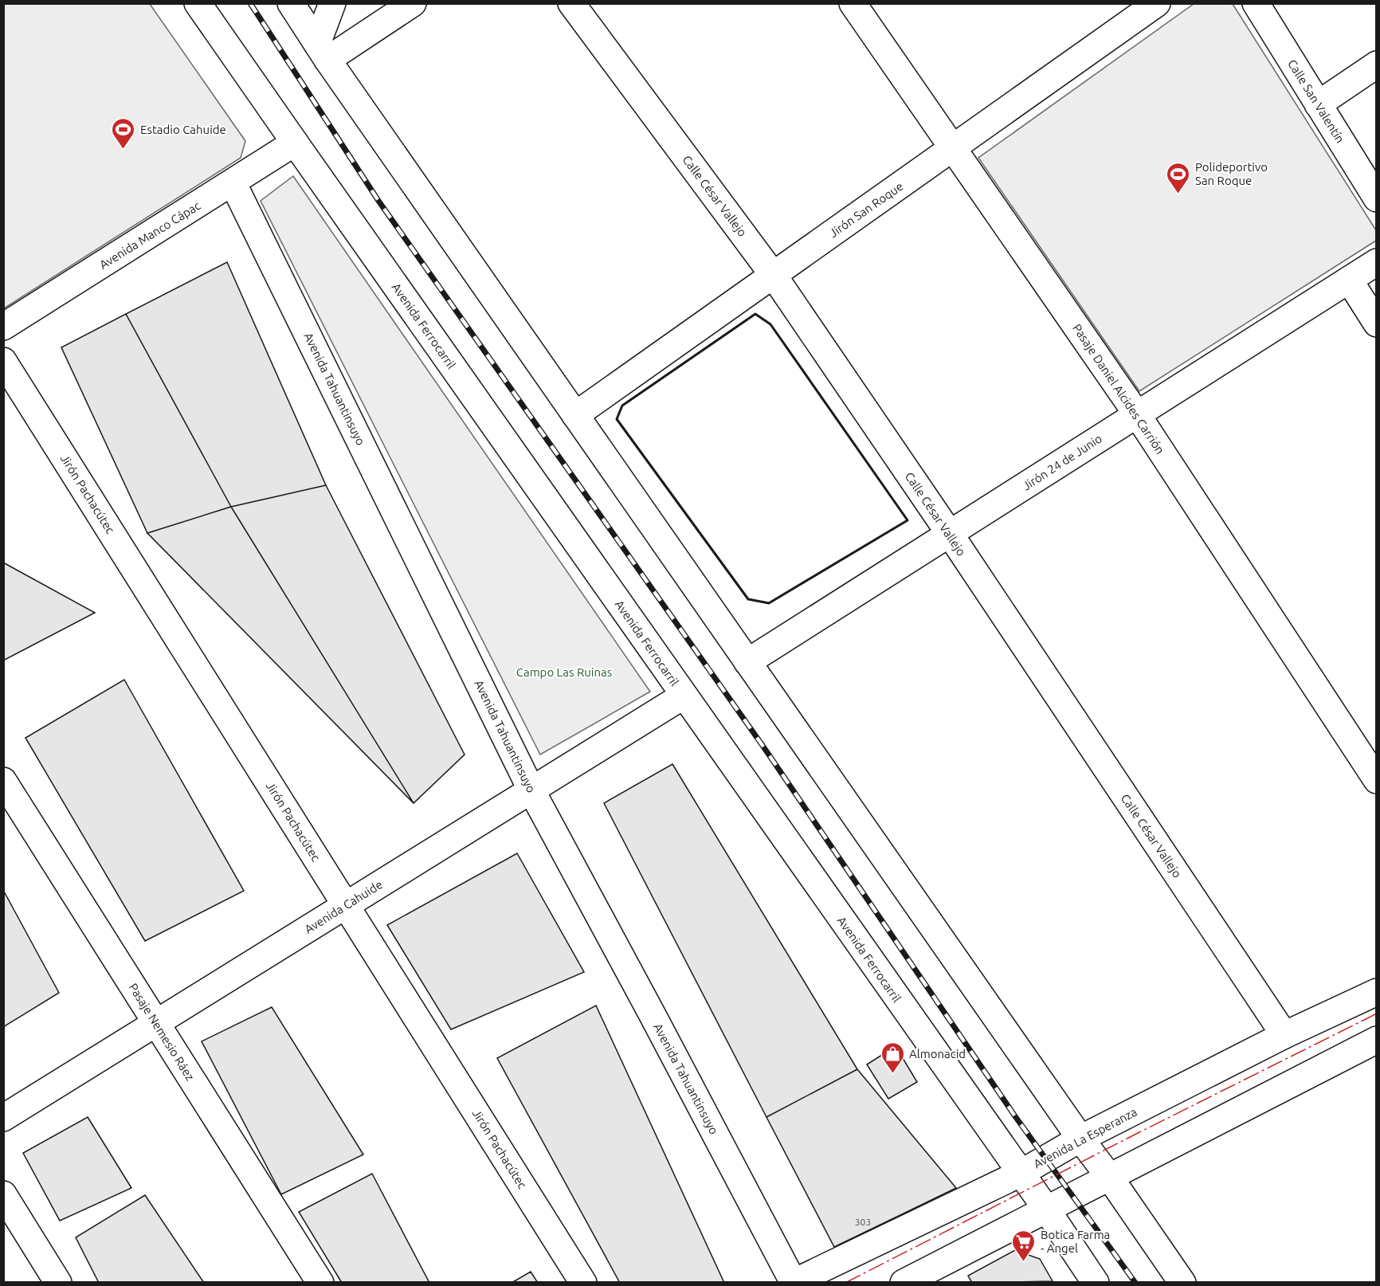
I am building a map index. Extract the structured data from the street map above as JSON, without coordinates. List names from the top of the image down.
{
  "streets": {
    "street": [
      "Calle San Valentín",
      "Calle César Vallejo",
      "Jirón San Roque",
      "Avenida Manco Cápac",
      "Avenida Ferrocarril",
      "Avenida Tahuantinsuyo",
      "Pasaje Daniel Alcides Carrión",
      "Jirón 24 de Junio",
      "Jirón Pachacútec",
      "Avenida Cahuide",
      "Pasaje Nemesio Ráez",
      "Avenida La Esperanza"
    ]
  },
  "crossings": [
    ["Calle César Vallejo", "Jirón San Roque"],
    ["Calle César Vallejo", "Jirón 24 de Junio"],
    ["Calle César Vallejo", "Avenida La Esperanza"],
    ["Jirón San Roque", "Pasaje Daniel Alcides Carrión"],
    ["Avenida Manco Cápac", "Avenida Ferrocarril"],
    ["Avenida Manco Cápac", "Avenida Tahuantinsuyo"],
    ["Avenida Ferrocarril", "Avenida Cahuide"],
    ["Avenida Ferrocarril", "Avenida La Esperanza"],
    ["Avenida Tahuantinsuyo", "Avenida Cahuide"],
    ["Avenida Tahuantinsuyo", "Avenida La Esperanza"],
    ["Pasaje Daniel Alcides Carrión", "Jirón 24 de Junio"],
    ["Jirón Pachacútec", "Avenida Cahuide"],
    ["Avenida Cahuide", "Pasaje Nemesio Ráez"]
  ],
  "parks": ["Campo Las Ruinas"],
  "places": {
    "sports": ["Estadio Cahuide", "Polideportivo San Roque"],
    "shop": ["Almonacid"],
    "supermarket": ["Botica Farma - Angel"]
  },
  "house_numbers": ["303"]
}
